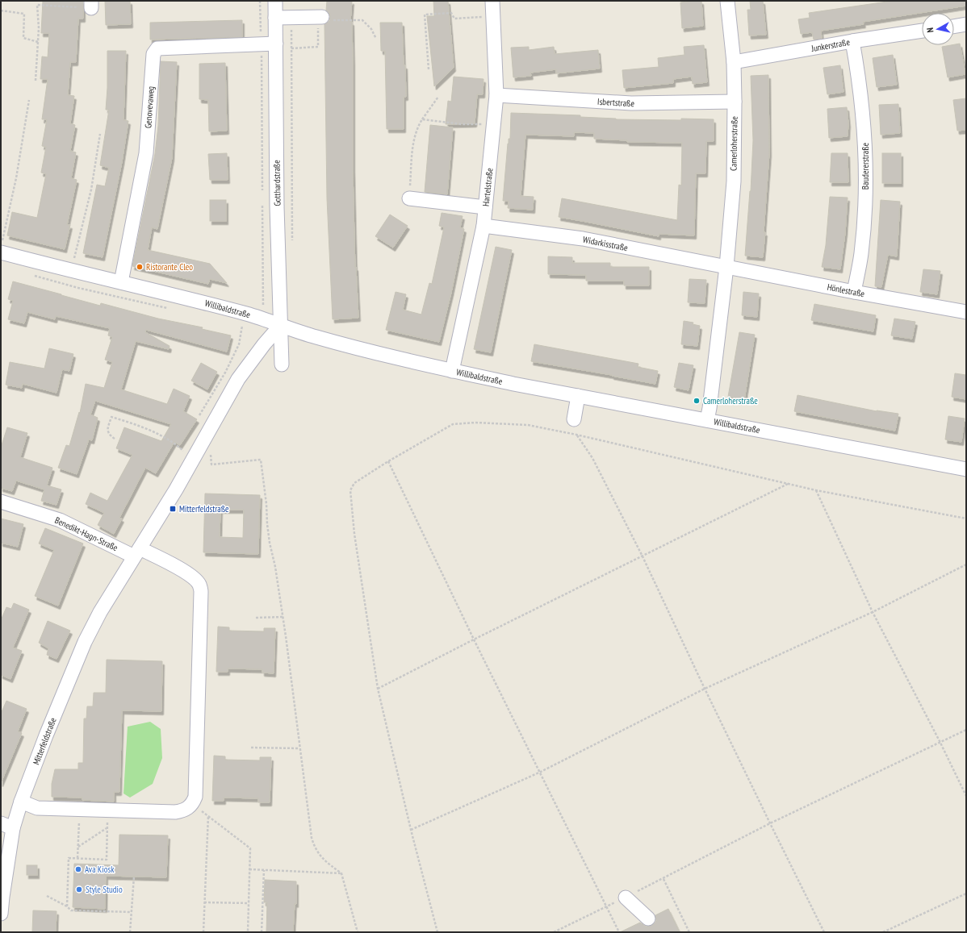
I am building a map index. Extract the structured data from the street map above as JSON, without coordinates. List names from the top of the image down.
{
  "streets": {
    "street": [
      "Junkerstraße",
      "Isbertstraße",
      "Genovevaweg",
      "Camerloherstraße",
      "Baudererstraße",
      "Gotthardstraße",
      "Hartelstraße",
      "Widarkisstraße",
      "Hönlestraße",
      "Willibaldstraße",
      "Benedikt-Hagn-Straße",
      "Mitterfeldstraße"
    ]
  },
  "crossings": [
    ["Junkerstraße", "Camerloherstraße"],
    ["Junkerstraße", "Baudererstraße"],
    ["Isbertstraße", "Camerloherstraße"],
    ["Isbertstraße", "Hartelstraße"],
    ["Genovevaweg", "Gotthardstraße"],
    ["Genovevaweg", "Willibaldstraße"],
    ["Camerloherstraße", "Widarkisstraße"],
    ["Camerloherstraße", "Hönlestraße"],
    ["Camerloherstraße", "Willibaldstraße"],
    ["Baudererstraße", "Hönlestraße"],
    ["Gotthardstraße", "Willibaldstraße"],
    ["Gotthardstraße", "Mitterfeldstraße"],
    ["Hartelstraße", "Widarkisstraße"],
    ["Hartelstraße", "Willibaldstraße"],
    ["Widarkisstraße", "Hönlestraße"],
    ["Willibaldstraße", "Mitterfeldstraße"],
    ["Benedikt-Hagn-Straße", "Mitterfeldstraße"]
  ],
  "places": {
    "other": [
      "Ristorante Cleo",
      "Camerloherstraße",
      "Ava Kiosk",
      "Style Studio"
    ],
    "transit": ["Mitterfeldstraße"]
  },
  "north": "left"
}
